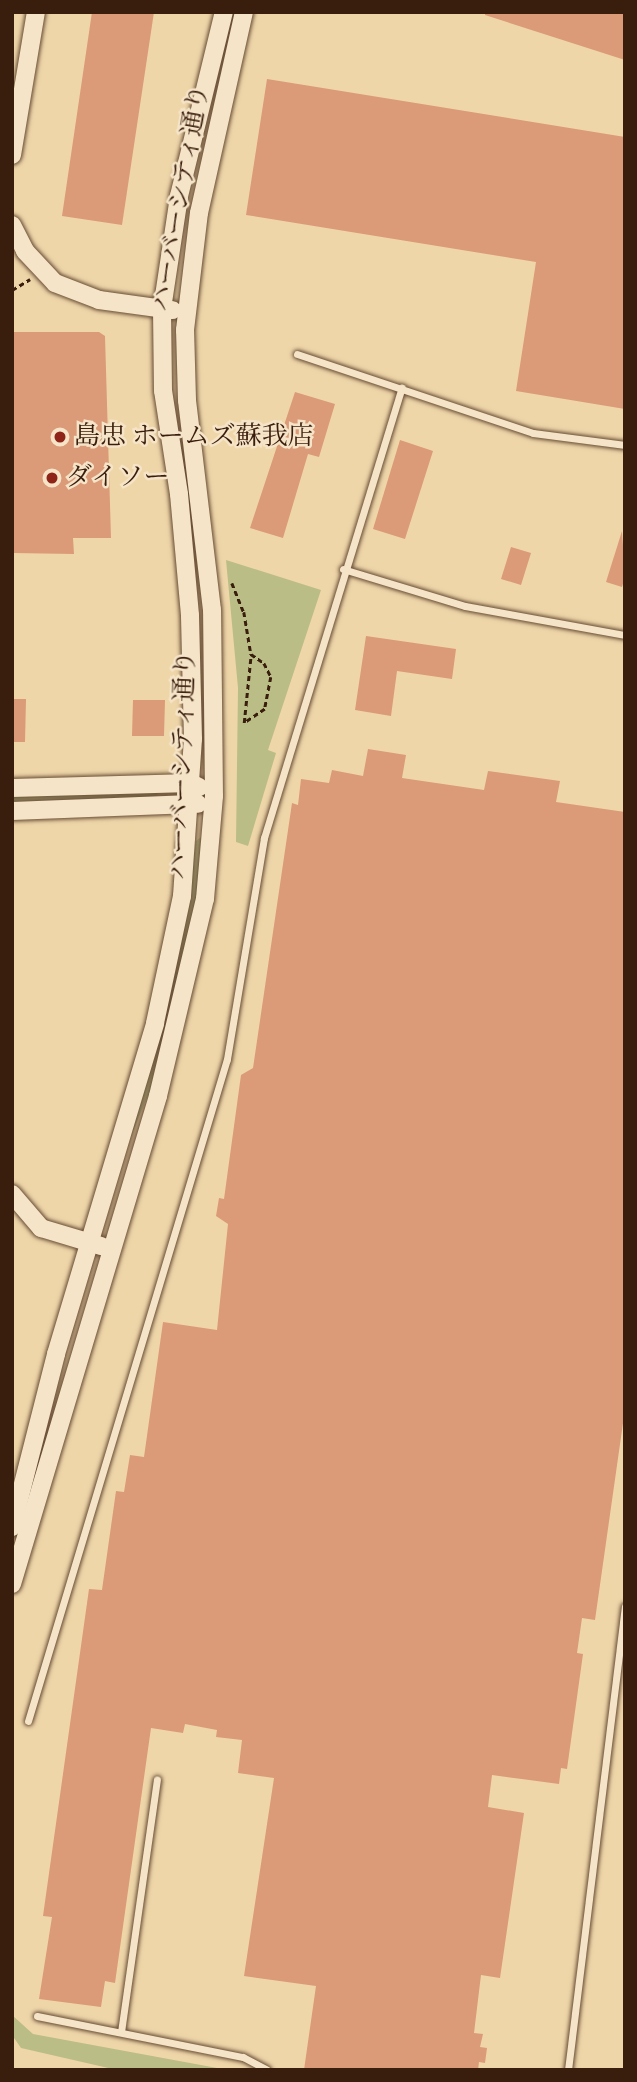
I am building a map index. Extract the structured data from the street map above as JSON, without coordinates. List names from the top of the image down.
{
  "streets": {
    "street": ["ハーバーシティ通り"]
  },
  "places": ["島忠 ホームズ蘇我店", "ダイソー"]
}
